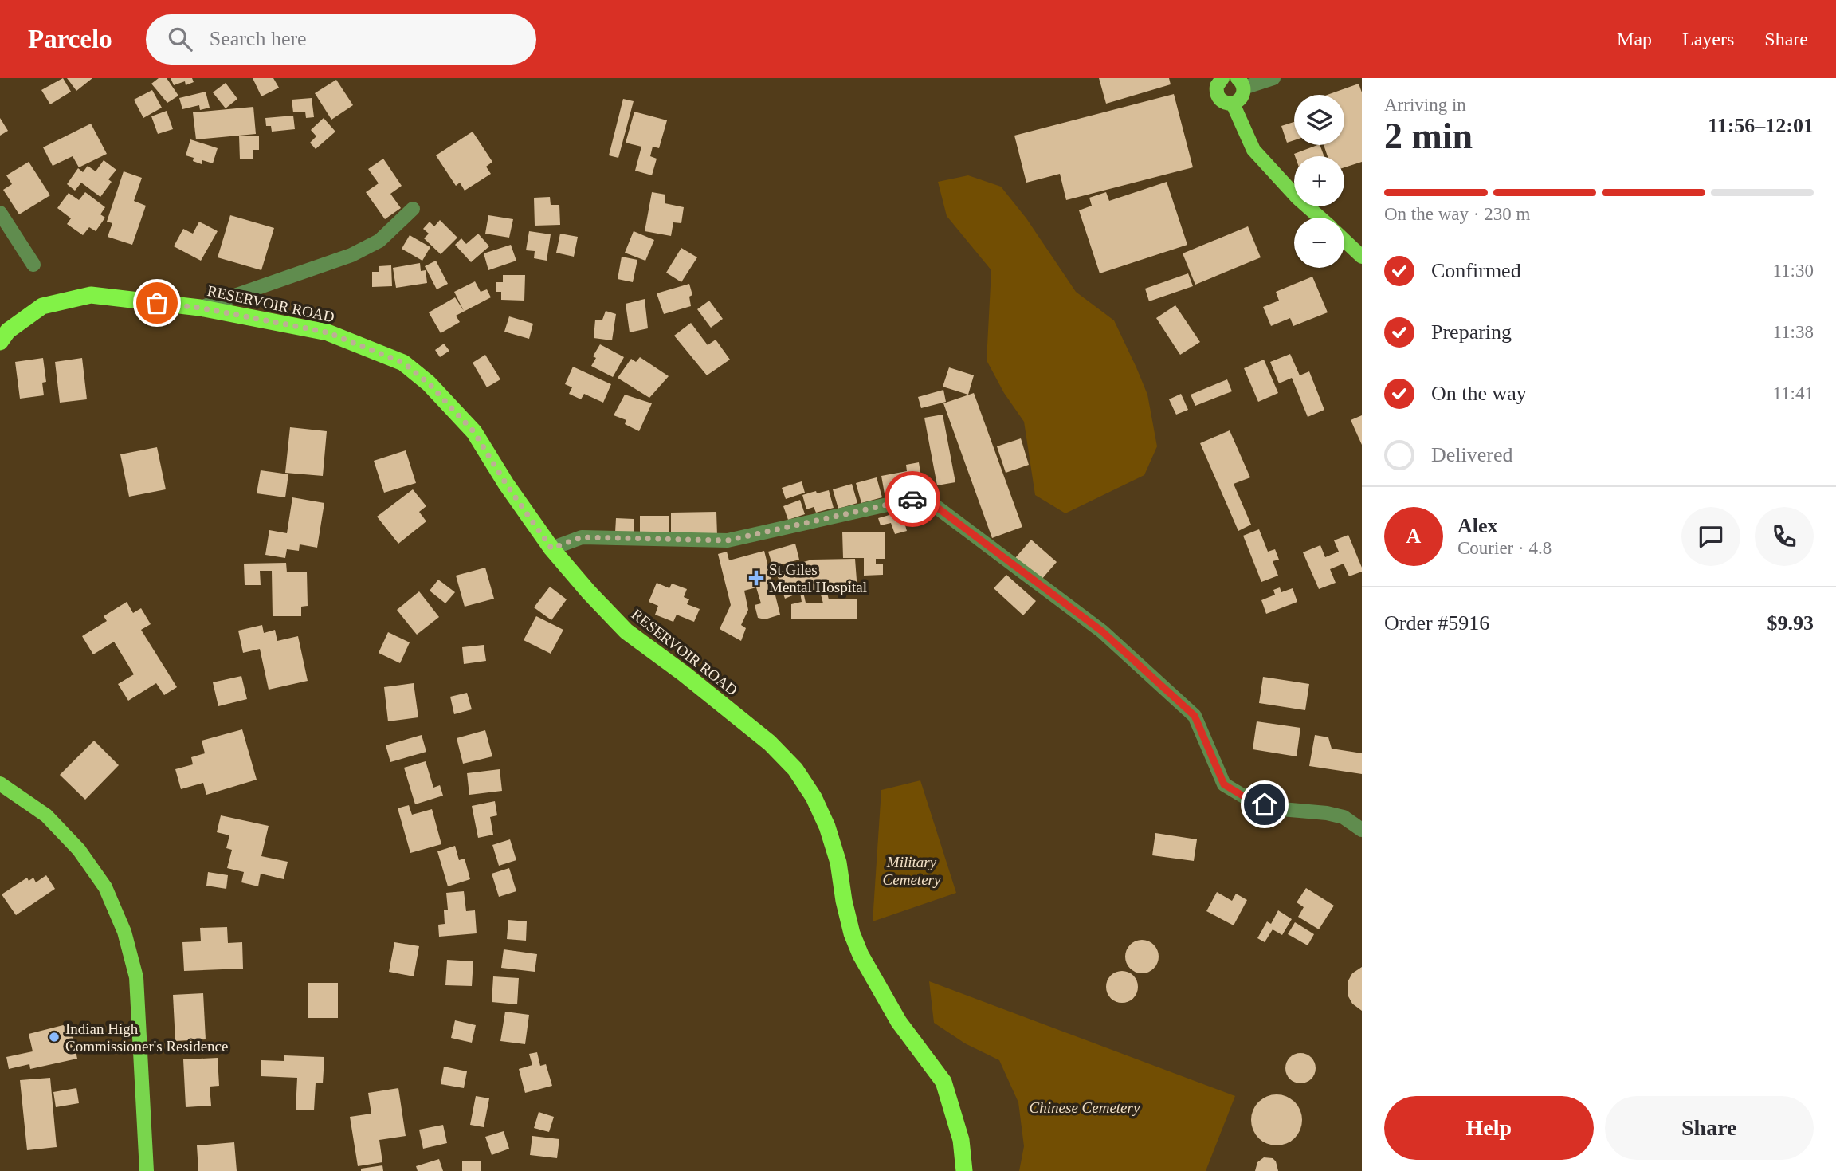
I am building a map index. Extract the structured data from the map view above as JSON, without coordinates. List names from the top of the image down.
{
  "streets": {
    "highway": ["RESERVOIR ROAD"]
  },
  "parks": ["Military Cemetery", "Chinese Cemetery"],
  "places": {
    "health": ["St Giles Mental Hospital"],
    "other": ["Indian High Commissioner's Residence"]
  },
  "page": {
    "header": "Parcelo",
    "search": "Search here",
    "nav": ["Map", "Layers", "Share"],
    "heading": ["2 min", "Arriving in", "11:56–12:01"],
    "panel": [
      "Alex",
      "Courier · 4.8",
      "Order #5916",
      "$9.93"
    ],
    "map_buttons": ["+", "−"],
    "bar": "On the way · 230 m",
    "list": [
      ["Confirmed", "11:30"],
      ["Preparing", "11:38"],
      ["On the way", "11:41"],
      "Delivered"
    ],
    "round": "A",
    "buttons": ["Help", "Share"]
  }
}
